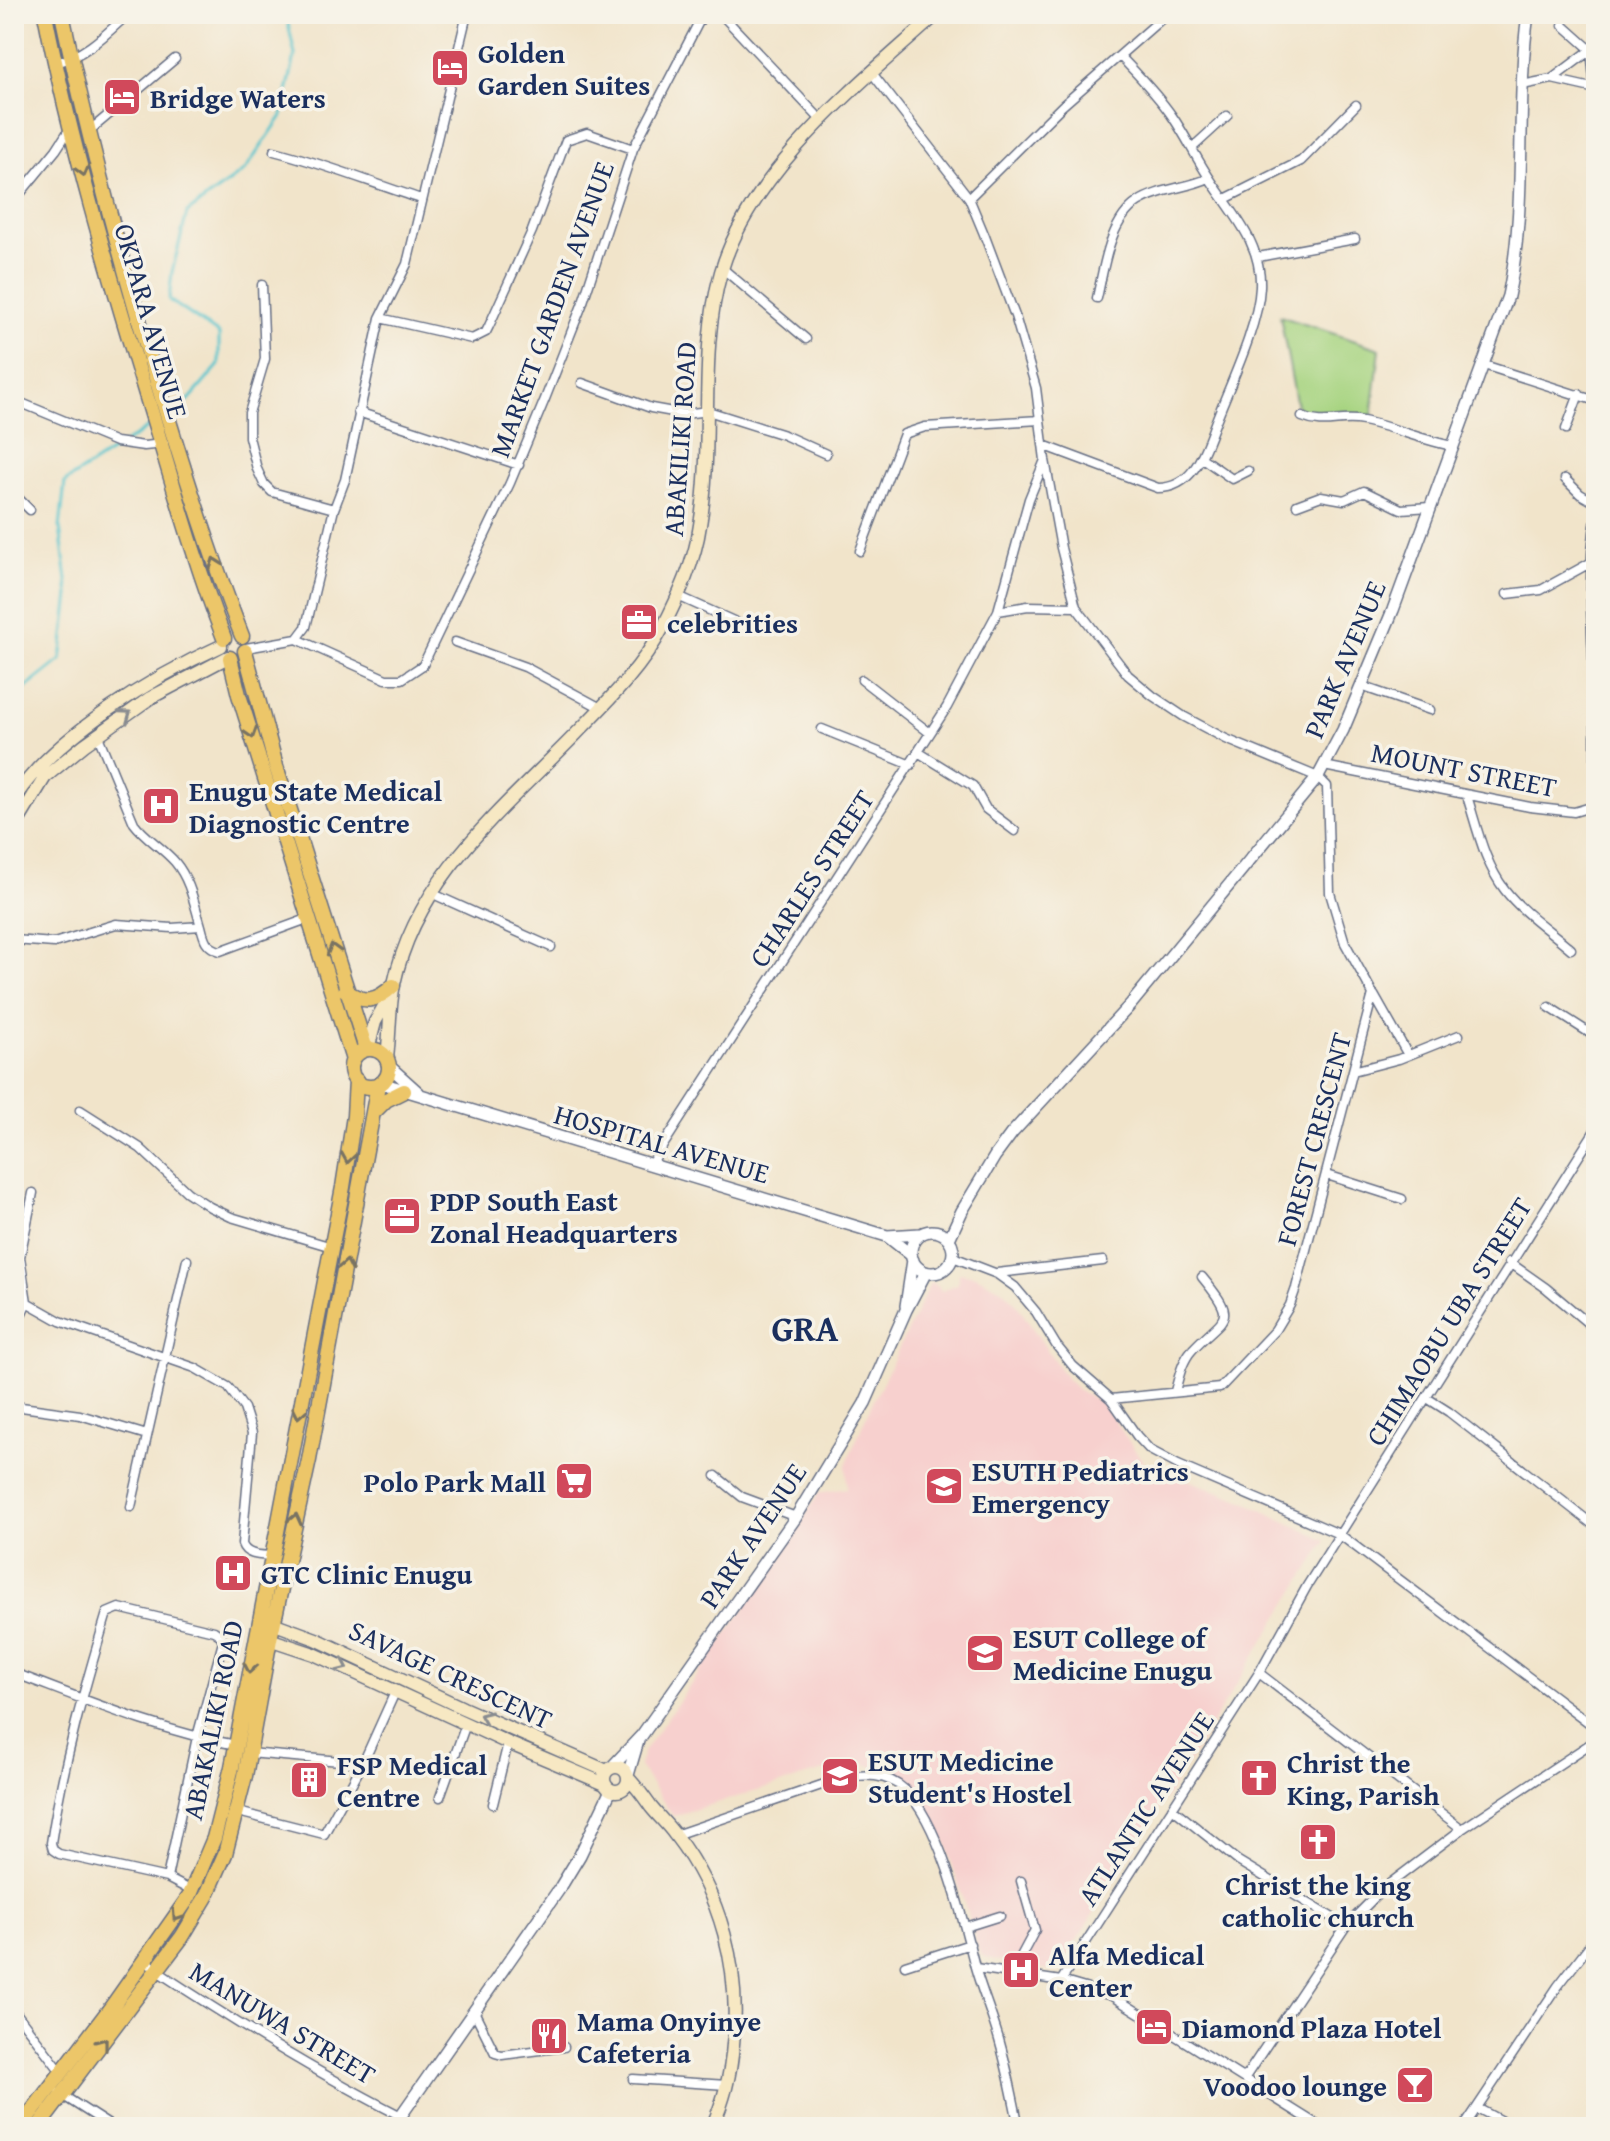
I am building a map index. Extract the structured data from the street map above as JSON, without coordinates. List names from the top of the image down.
{
  "streets": {
    "main road": [
      "OKPARA AVENUE",
      "ABAKILIKI ROAD",
      "SAVAGE CRESCENT",
      "ABAKALIKI ROAD"
    ],
    "street": [
      "MARKET GARDEN AVENUE",
      "PARK AVENUE",
      "MOUNT STREET",
      "CHARLES STREET",
      "FOREST CRESCENT",
      "HOSPITAL AVENUE",
      "CHIMAOBU UBA STREET",
      "ATLANTIC AVENUE",
      "MANUWA STREET"
    ]
  },
  "crossings": [
    ["OKPARA AVENUE", "HOSPITAL AVENUE"],
    ["OKPARA AVENUE", "ABAKALIKI ROAD"],
    ["PARK AVENUE", "MOUNT STREET"],
    ["PARK AVENUE", "SAVAGE CRESCENT"],
    ["PARK AVENUE", "MANUWA STREET"],
    ["CHARLES STREET", "HOSPITAL AVENUE"],
    ["HOSPITAL AVENUE", "ABAKALIKI ROAD"],
    ["CHIMAOBU UBA STREET", "ATLANTIC AVENUE"],
    ["SAVAGE CRESCENT", "ABAKALIKI ROAD"],
    ["ABAKALIKI ROAD", "MANUWA STREET"]
  ],
  "districts": ["GRA"],
  "places": {
    "hotel": ["Golden Garden Suites", "Bridge Waters", "Diamond Plaza Hotel"],
    "office": ["celebrities", "PDP South East Zonal Headquarters"],
    "hospital": ["Enugu State Medical Diagnostic Centre", "GTC Clinic Enugu", "Alfa Medical Center"],
    "supermarket": ["Polo Park Mall"],
    "school or university": ["ESUTH Pediatrics Emergency", "ESUT College of Medicine Enugu", "ESUT Medicine Student's Hostel"],
    "church": ["Christ the King, Parish", "Christ the king catholic church"],
    "building": ["FSP Medical Centre"],
    "restaurant": ["Mama Onyinye Cafeteria"],
    "bar": ["Voodoo lounge"]
  }
}
